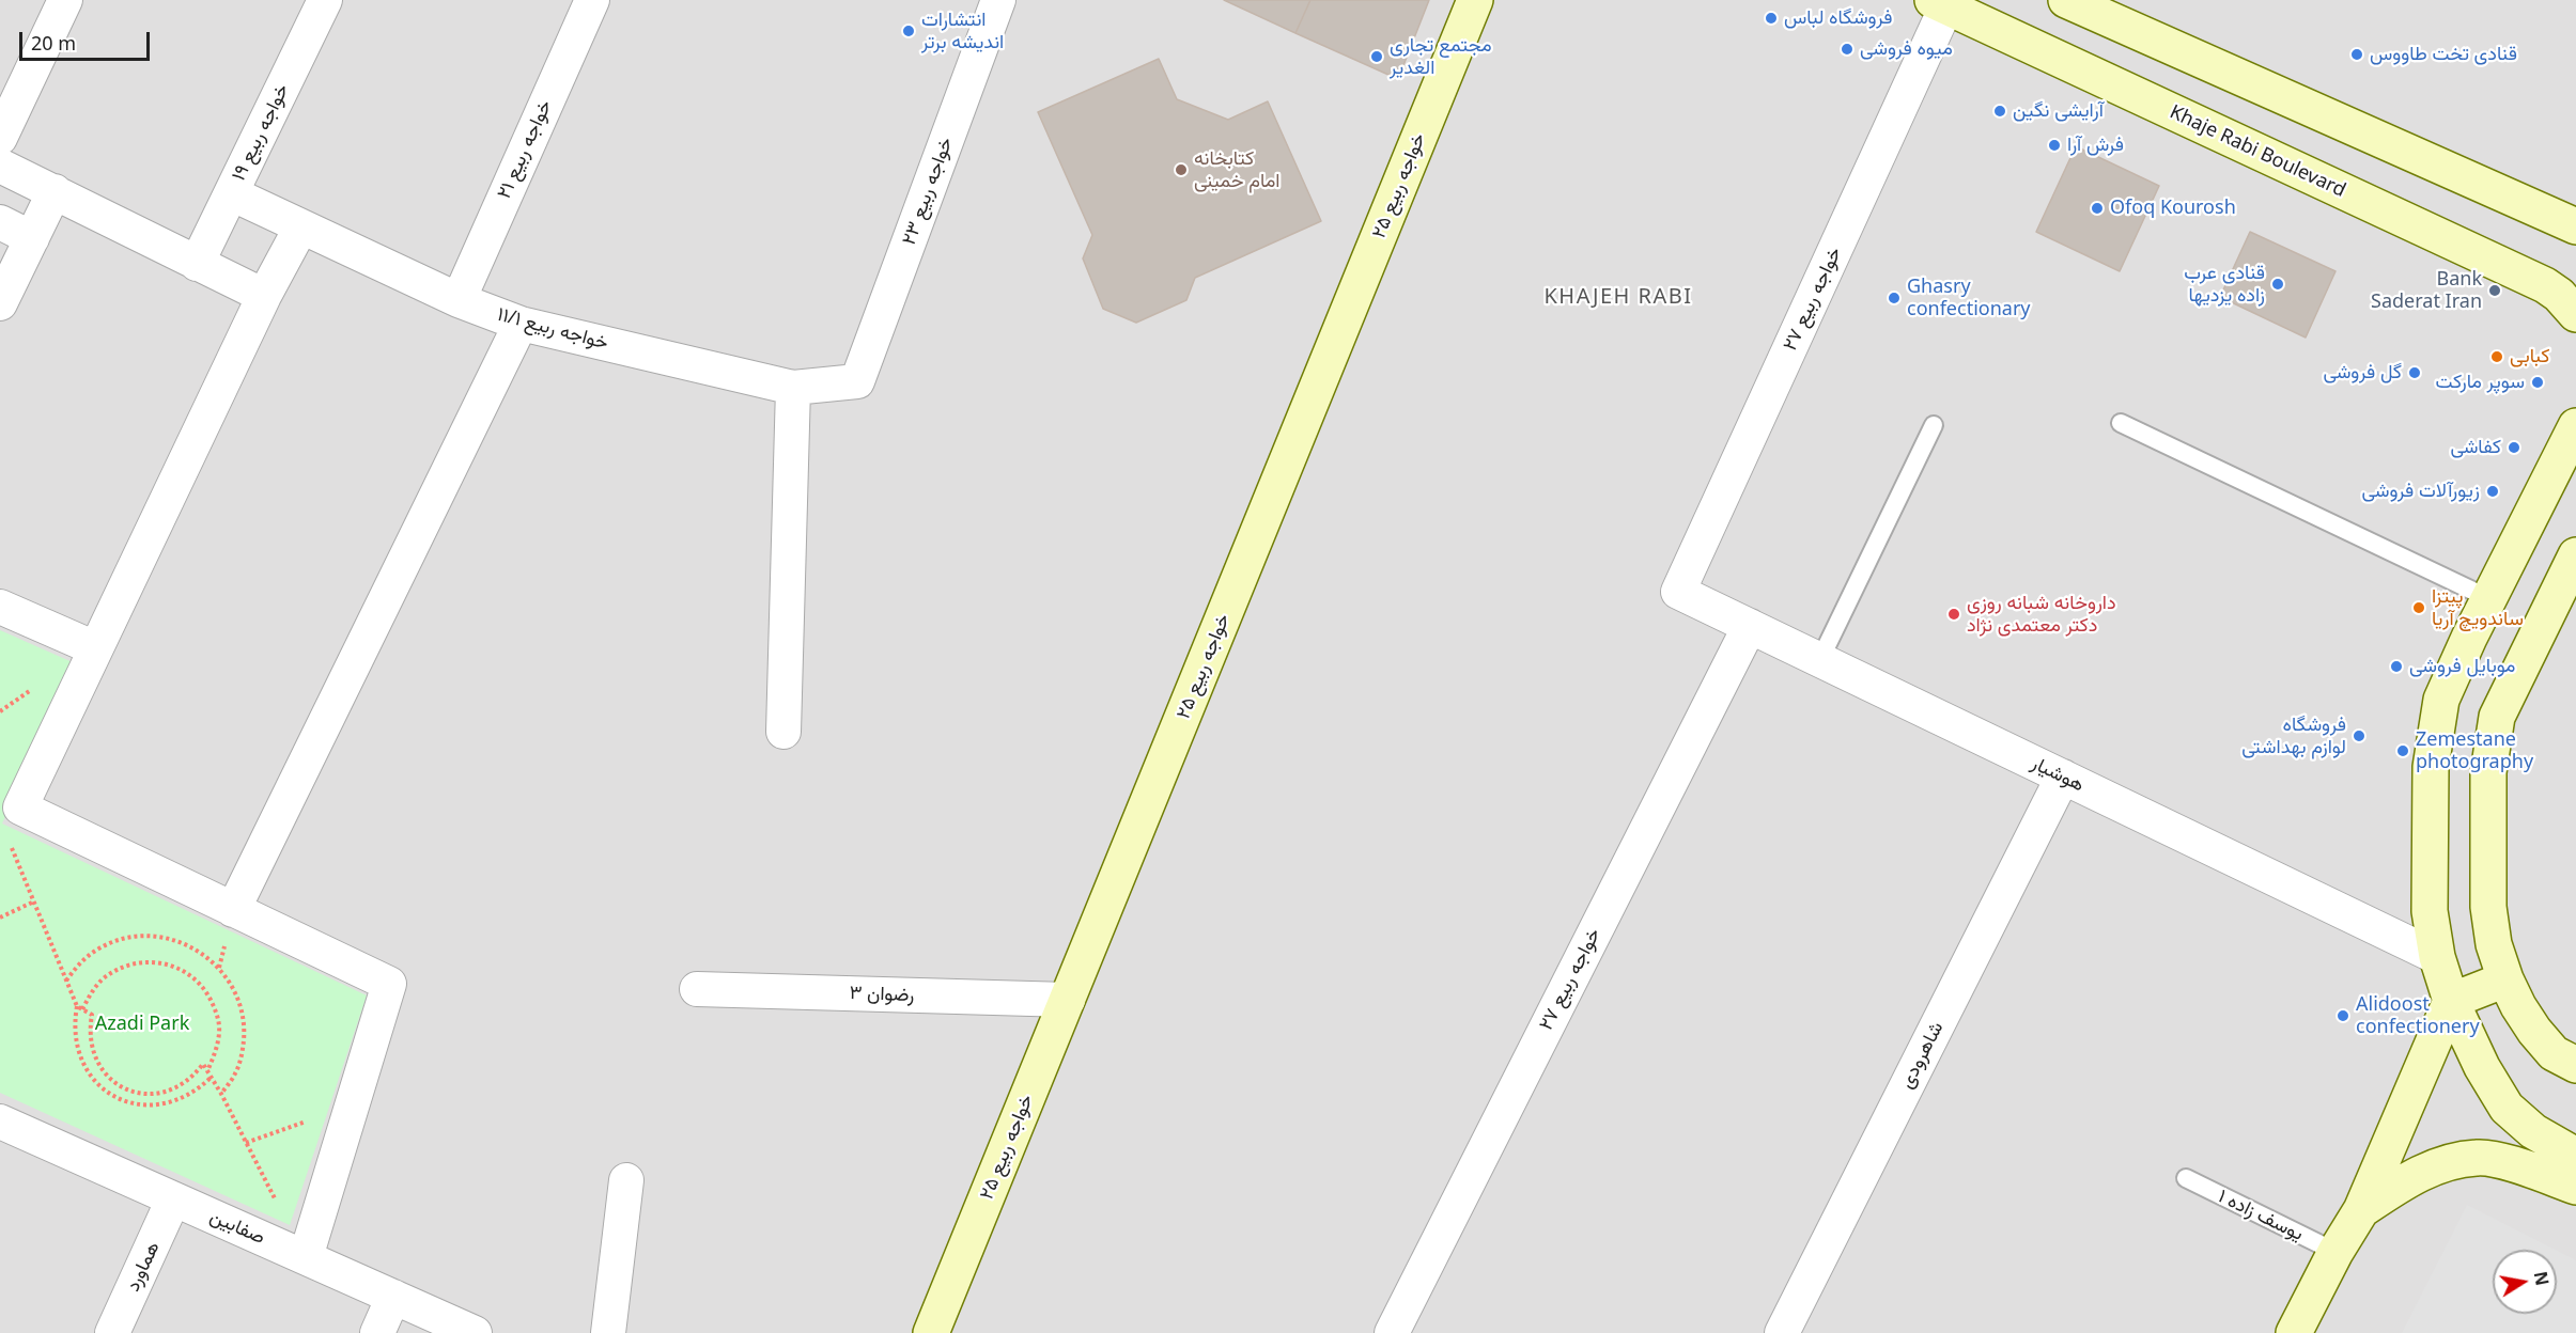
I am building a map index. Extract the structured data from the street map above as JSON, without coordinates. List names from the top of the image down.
{
  "streets": {
    "street": [
      "خواجه ربیع ۱۹",
      "خواجه ربیع ۲۱",
      "Khaje Rabi Boulevard",
      "خواجه ربیع ۲۵",
      "خواجه ربیع ۲۳",
      "خواجه ربیع ۲۷",
      "خواجه ربیع ۱۱/۱",
      "هوشیار",
      "رضوان ۳",
      "شاهرودی",
      "صفابین",
      "هماورد"
    ],
    "lane": ["یوسف زاده ۱"]
  },
  "crossings": [
    ["خواجه ربیع ۱۹", "خواجه ربیع ۱۱/۱"],
    ["خواجه ربیع ۲۱", "خواجه ربیع ۱۱/۱"],
    ["Khaje Rabi Boulevard", "خواجه ربیع ۲۷"],
    ["خواجه ربیع ۲۵", "رضوان ۳"],
    ["خواجه ربیع ۲۳", "خواجه ربیع ۱۱/۱"],
    ["خواجه ربیع ۲۷", "هوشیار"],
    ["هوشیار", "شاهرودی"],
    ["صفابین", "هماورد"]
  ],
  "districts": ["KHAJEH RABI"],
  "parks": ["Azadi Park"],
  "places": [
    "فروشگاه لباس",
    "انتشارات اندیشه برتر",
    "میوه فروشی",
    "قنادی تخت طاووس",
    "مجتمع تجاری الغدیر",
    "آرایشی نگین",
    "فرش آرا",
    "کتابخانه امام خمینی",
    "Ofoq Kourosh",
    "قنادی عرب زاده یزدیها",
    "Bank Saderat Iran",
    "Ghasry confectionary",
    "کبابی",
    "گل فروشی",
    "سوپر مارکت",
    "کفاشی",
    "زیورآلات فروشی",
    "پیتزا ساندویچ آریا",
    "داروخانه شبانه روزی دکتر معتمدی نژاد",
    "موبایل فروشی",
    "فروشگاه لوازم بهداشتی",
    "Zemestane photography",
    "Alidoost confectionery"
  ],
  "scale_bar": "20 m",
  "north": "right"
}
